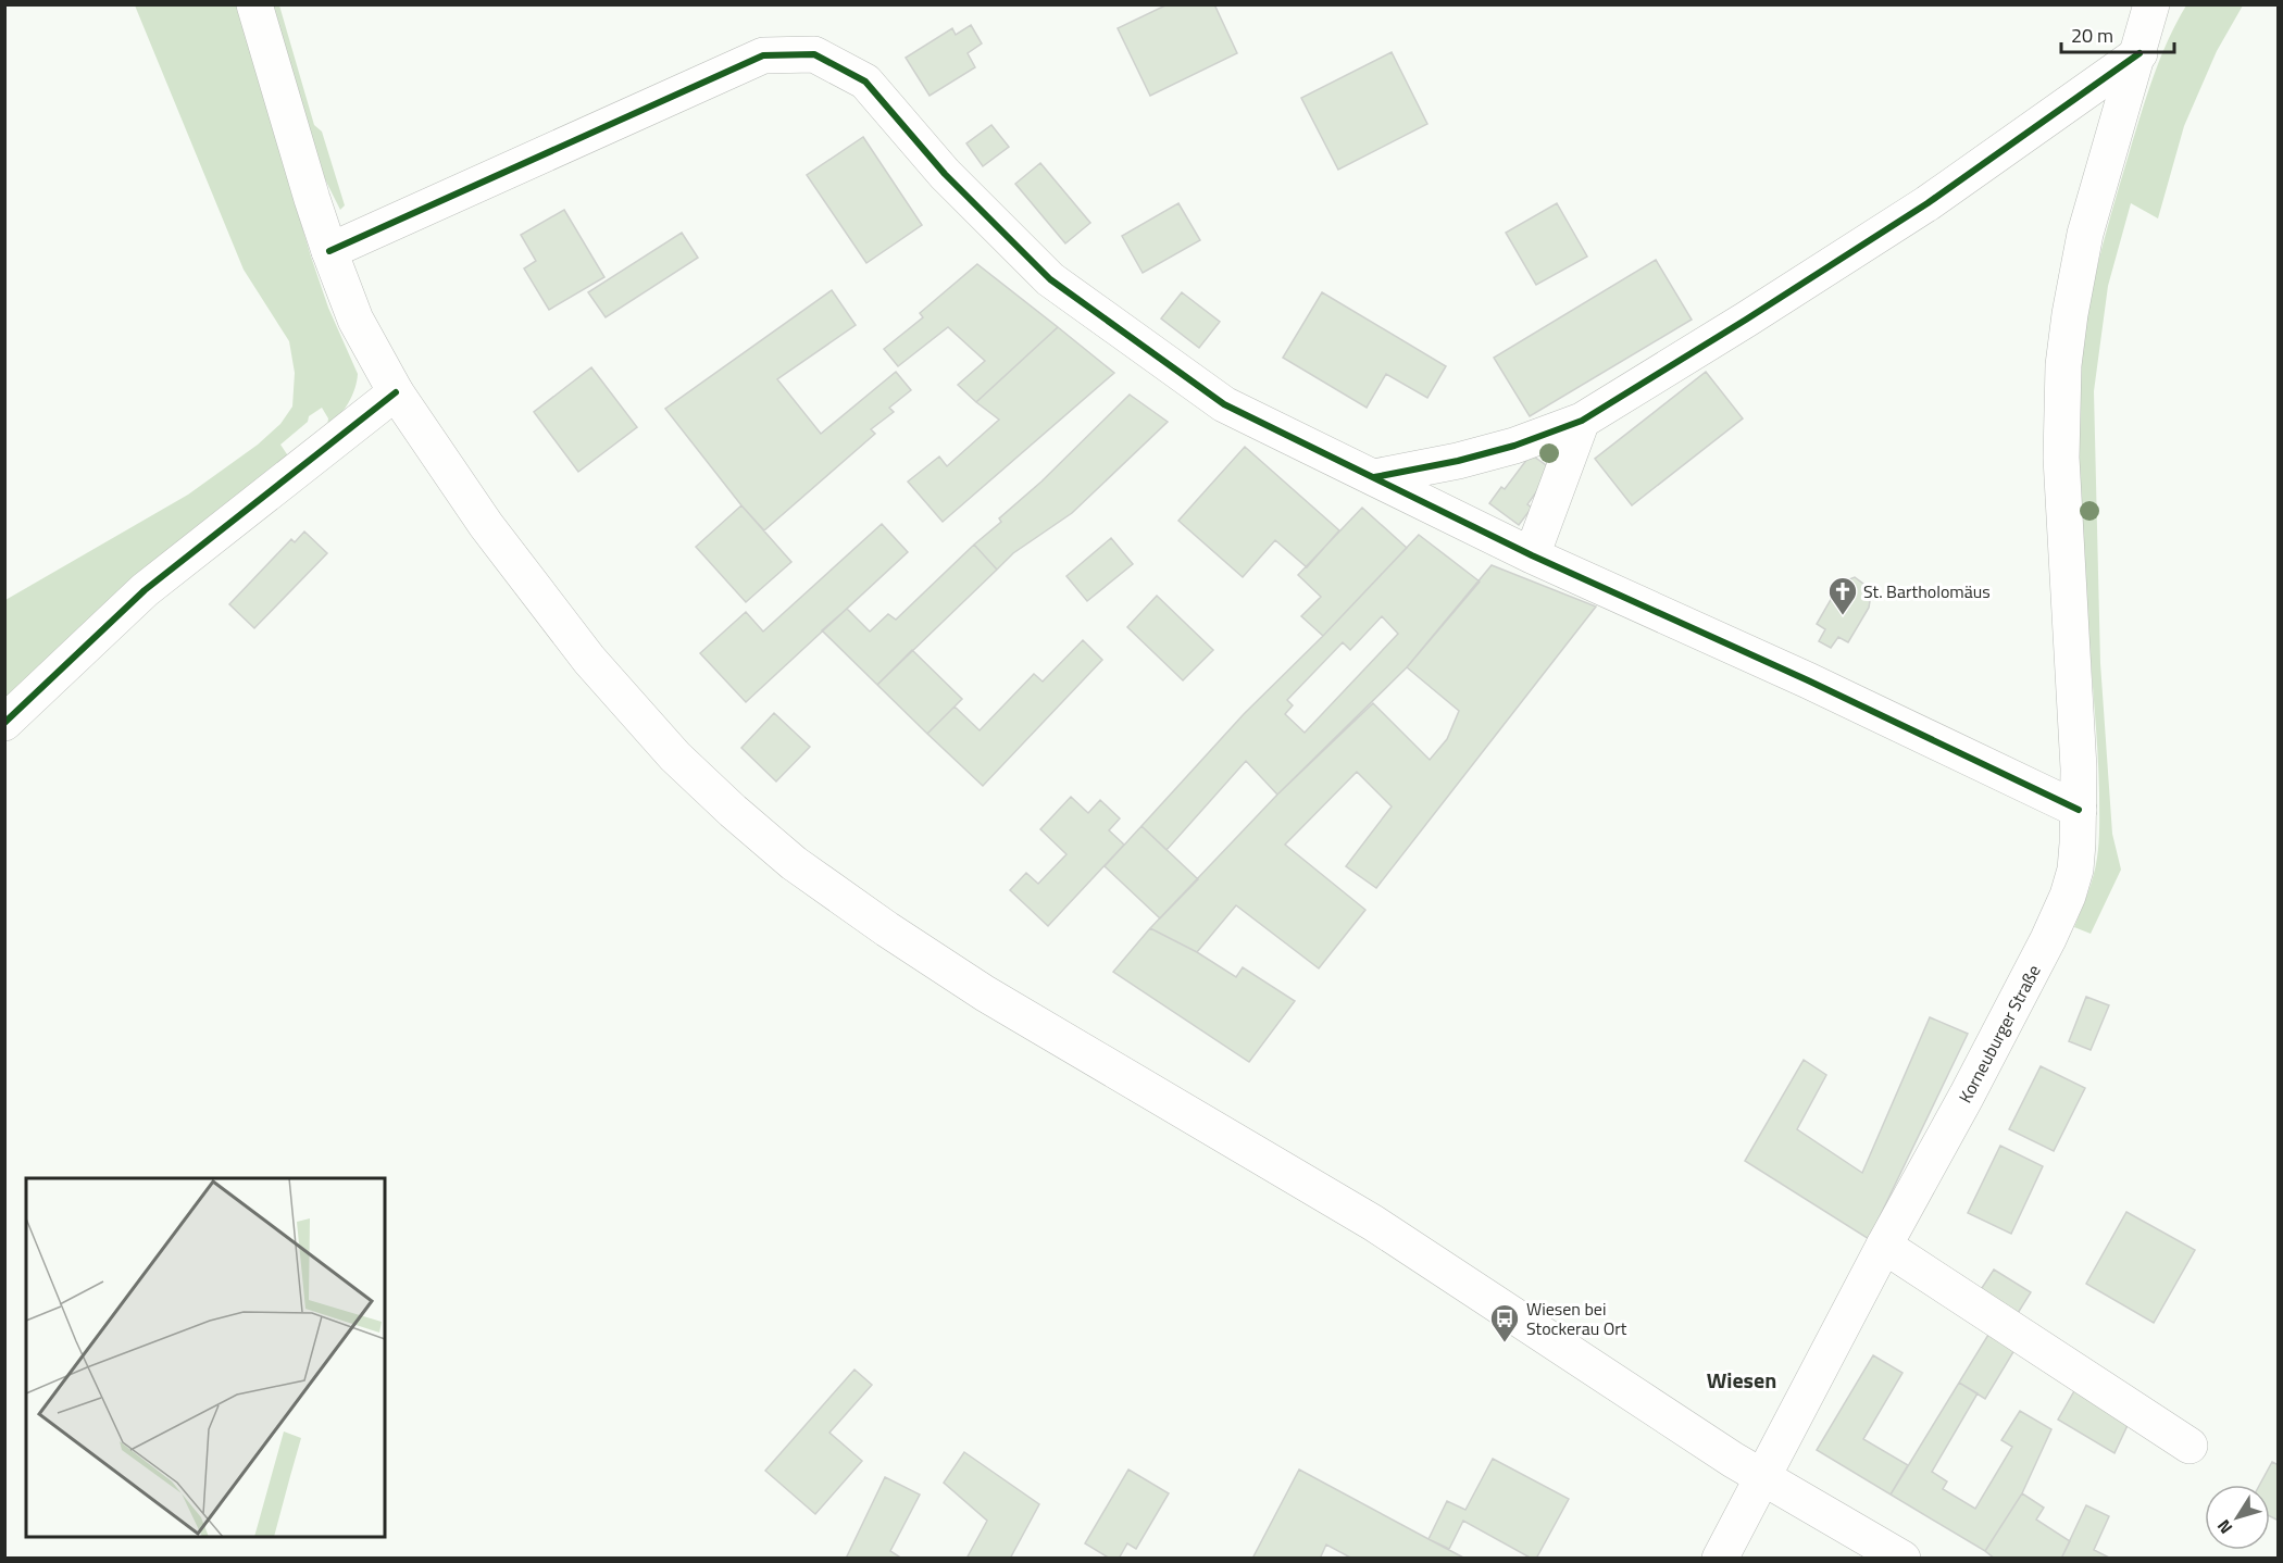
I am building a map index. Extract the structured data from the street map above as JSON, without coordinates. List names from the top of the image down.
{
  "streets": {
    "street": ["Korneuburger Straße"]
  },
  "districts": ["Wiesen"],
  "places": {
    "church": ["St. Bartholomäus"],
    "bus stop": ["Wiesen bei Stockerau Ort"]
  },
  "scale_bar": "20 m",
  "north": "bottom left"
}
